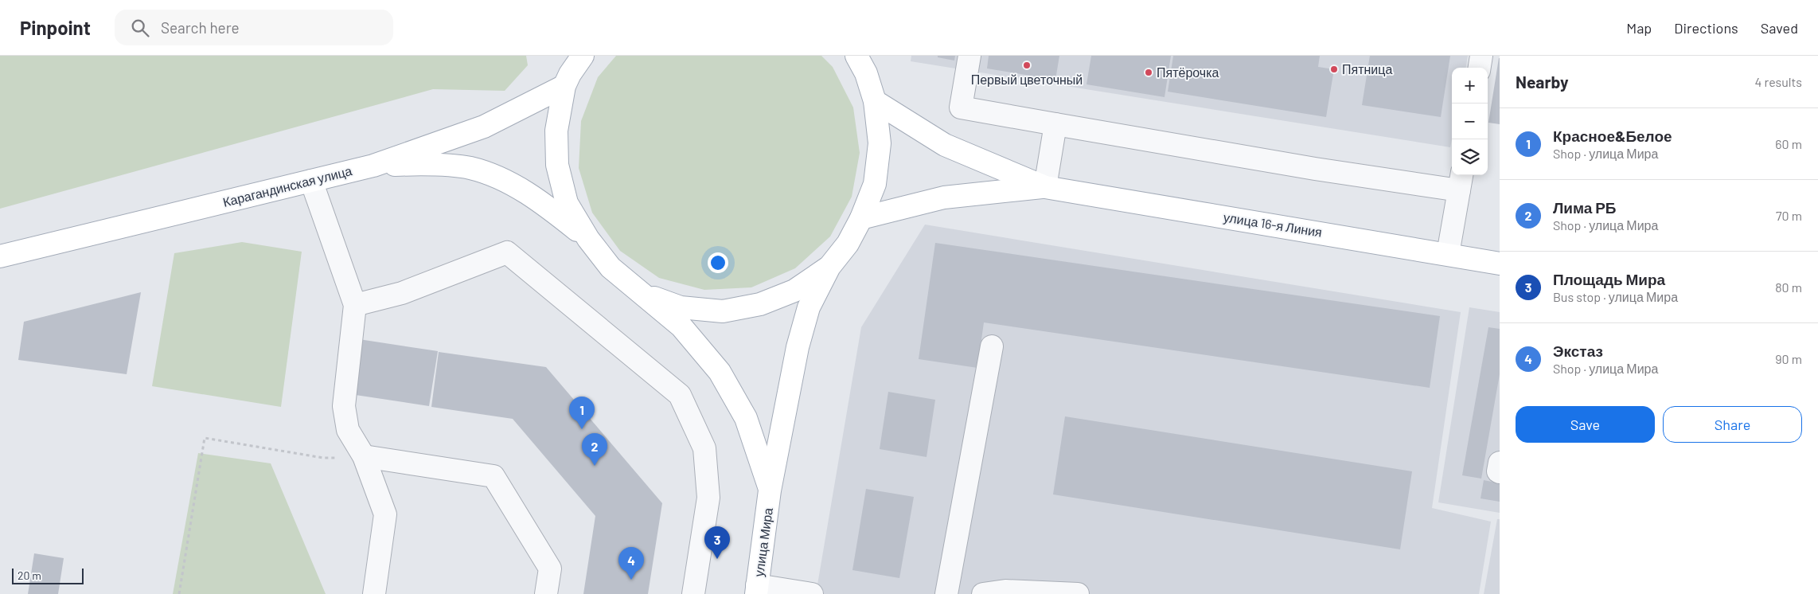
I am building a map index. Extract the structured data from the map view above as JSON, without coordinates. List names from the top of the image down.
{
  "streets": {
    "main road": ["Карагандинская улица", "улица 16-я Линия", "улица Мира"]
  },
  "places": ["Первый цветочный", "Пятница", "Пятёрочка"],
  "scale_bar": "20 m",
  "page": {
    "header": "Pinpoint",
    "search": "Search here",
    "nav": ["Map", "Directions", "Saved"],
    "heading": ["Nearby", "4 results"],
    "map_buttons": ["+", "−"],
    "list": [
      {
        "mark": "1",
        "name": "Красное&Белое",
        "note": "Shop · улица Мира",
        "value": "60 m"
      },
      {
        "mark": "2",
        "name": "Лима РБ",
        "note": "Shop · улица Мира",
        "value": "70 m"
      },
      {
        "mark": "3",
        "name": "Площадь Мира",
        "note": "Bus stop · улица Мира",
        "value": "80 m"
      },
      {
        "mark": "4",
        "name": "Экстаз",
        "note": "Shop · улица Мира",
        "value": "90 m"
      }
    ],
    "buttons": ["Save", "Share"],
    "pins": [
      "1",
      "2",
      "3",
      "4"
    ],
    "scale": "20 m"
  }
}
